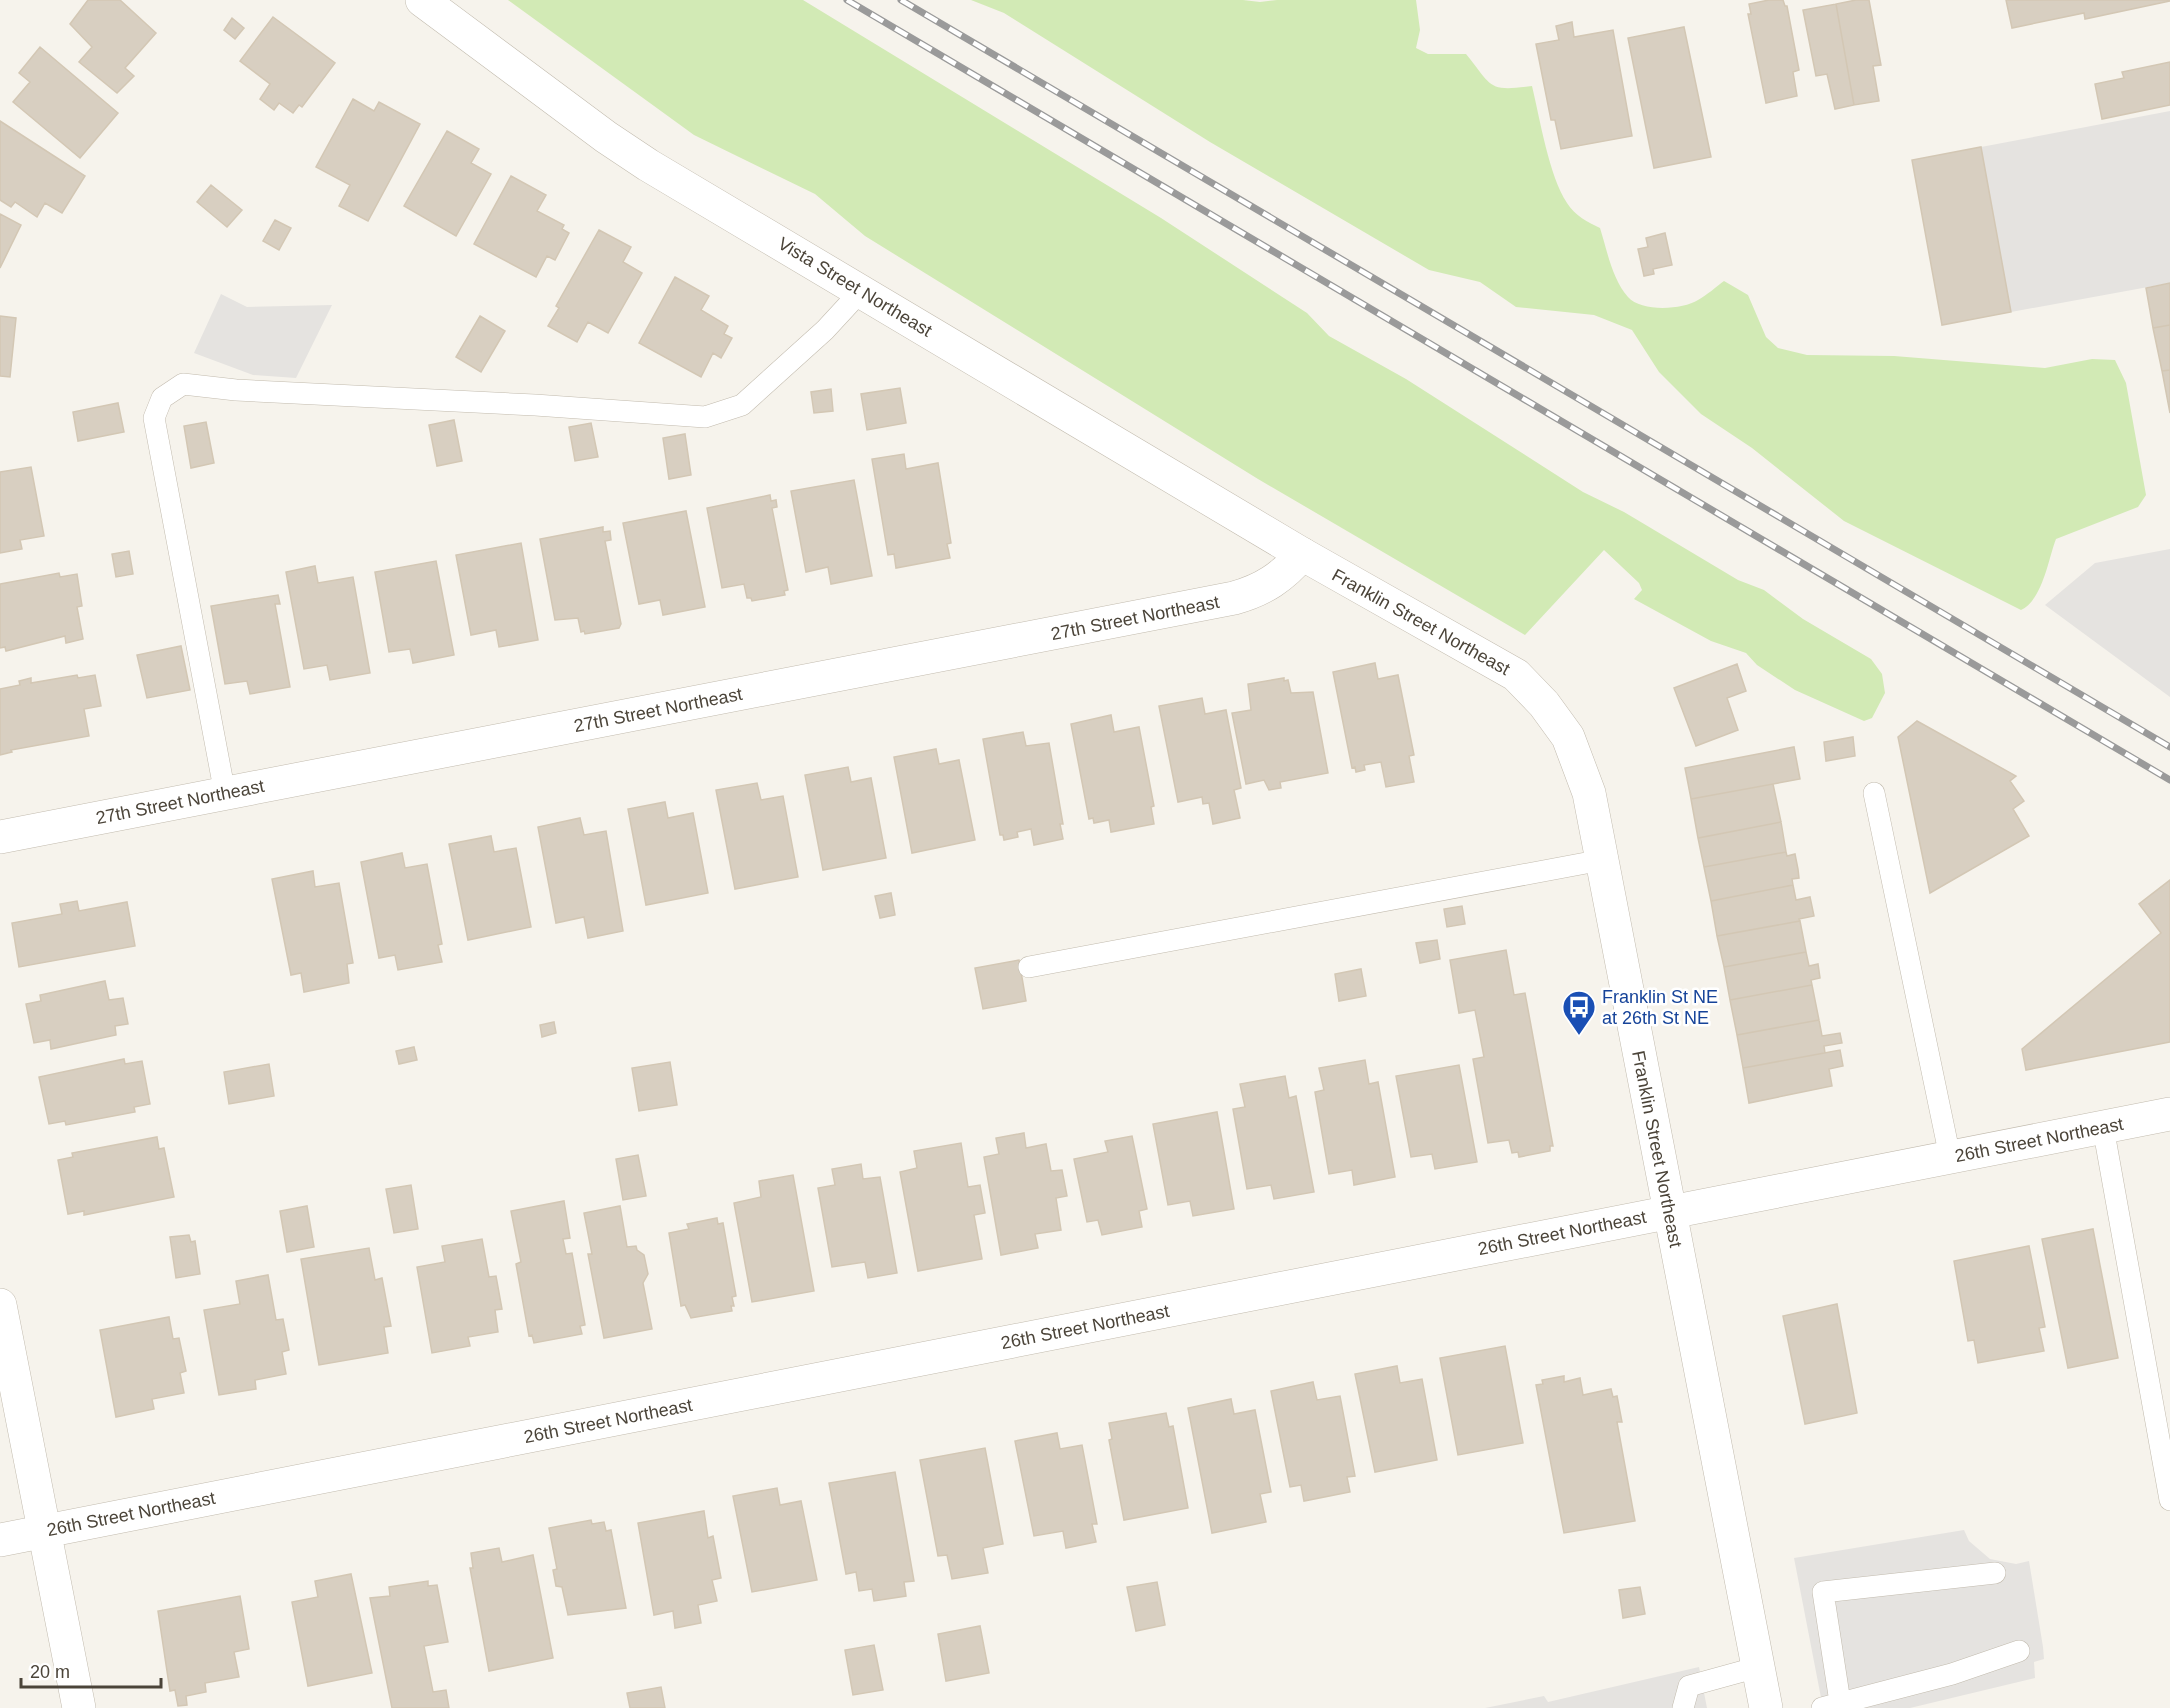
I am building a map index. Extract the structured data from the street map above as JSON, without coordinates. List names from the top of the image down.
{
  "streets": {
    "street": [
      "Vista Street Northeast",
      "27th Street Northeast",
      "Franklin Street Northeast",
      "26th Street Northeast"
    ]
  },
  "crossings": [
    ["Vista Street Northeast", "27th Street Northeast"],
    ["Vista Street Northeast", "Franklin Street Northeast"],
    ["27th Street Northeast", "Franklin Street Northeast"],
    ["Franklin Street Northeast", "26th Street Northeast"]
  ],
  "places": {
    "bus stop": ["Franklin St NE at 26th St NE"]
  },
  "scale_bar": "20 m"
}
